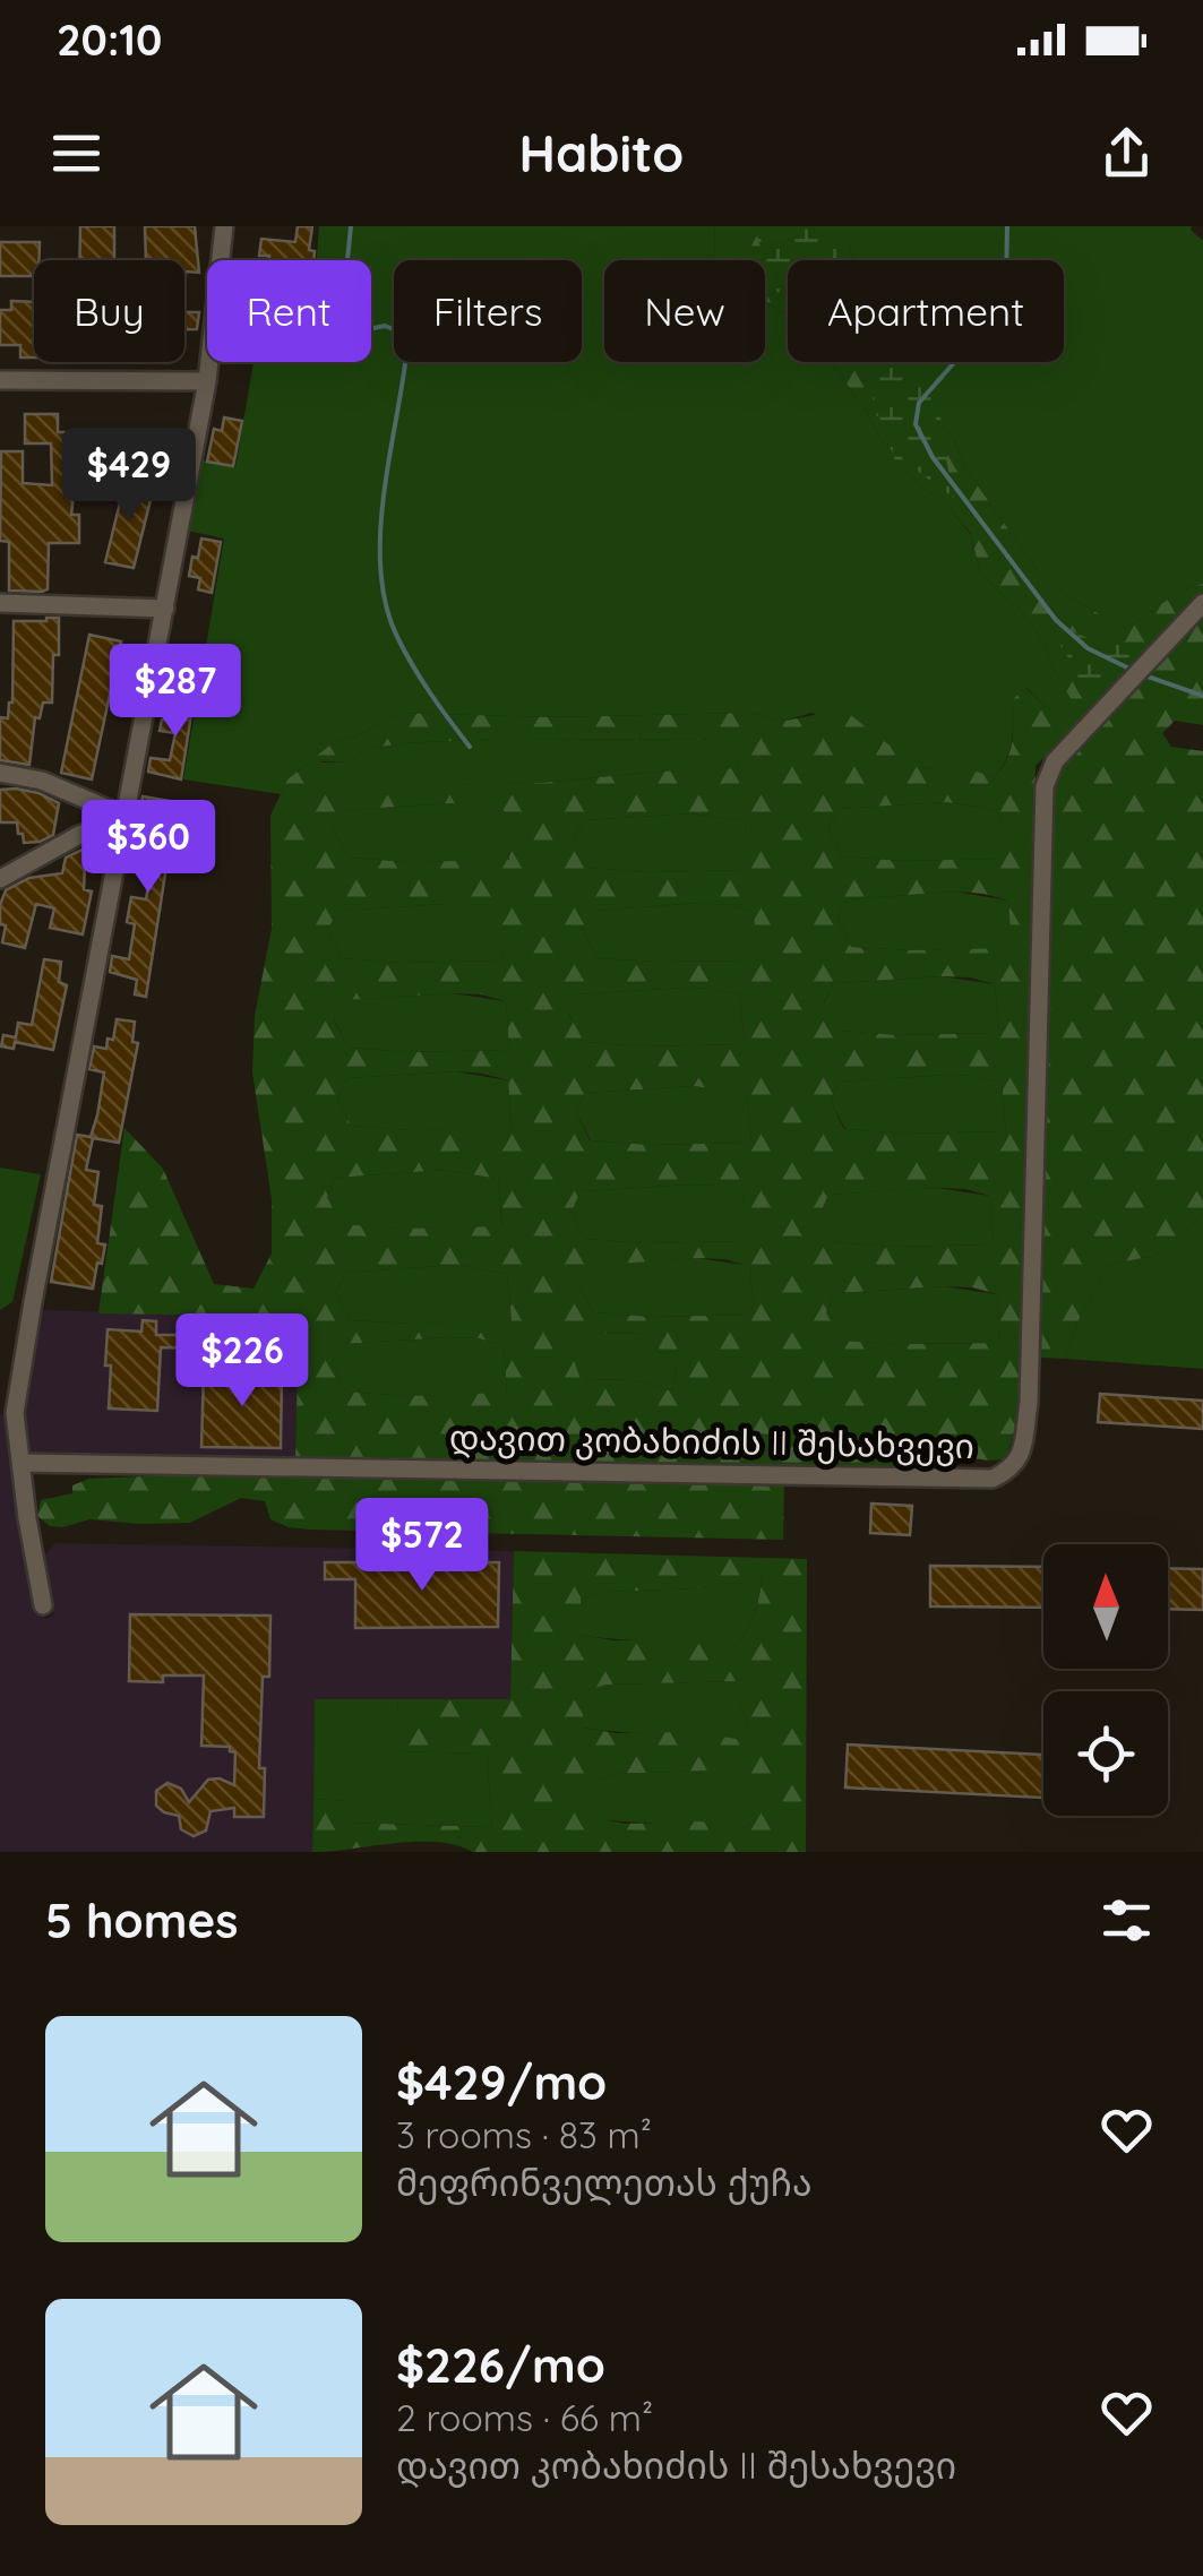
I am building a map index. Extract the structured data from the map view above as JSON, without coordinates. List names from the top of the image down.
{
  "streets": {
    "street": ["დავით კობახიძის II შესახვევი"]
  },
  "north": "top",
  "page": {
    "status": "20:10",
    "header": "Habito",
    "chip": [
      "Buy",
      "Rent",
      "Filters",
      "New",
      "Apartment"
    ],
    "price": [
      "$429",
      "$287",
      "$360",
      "$226",
      "$572"
    ],
    "heading": "5 homes",
    "list": [
      {
        "name": "$429/mo",
        "note": "3 rooms · 83 m² · მეფრინველეთას ქუჩა"
      },
      {
        "name": "$226/mo",
        "note": "2 rooms · 66 m² · დავით კობახიძის II შესახვევი"
      }
    ]
  }
}
